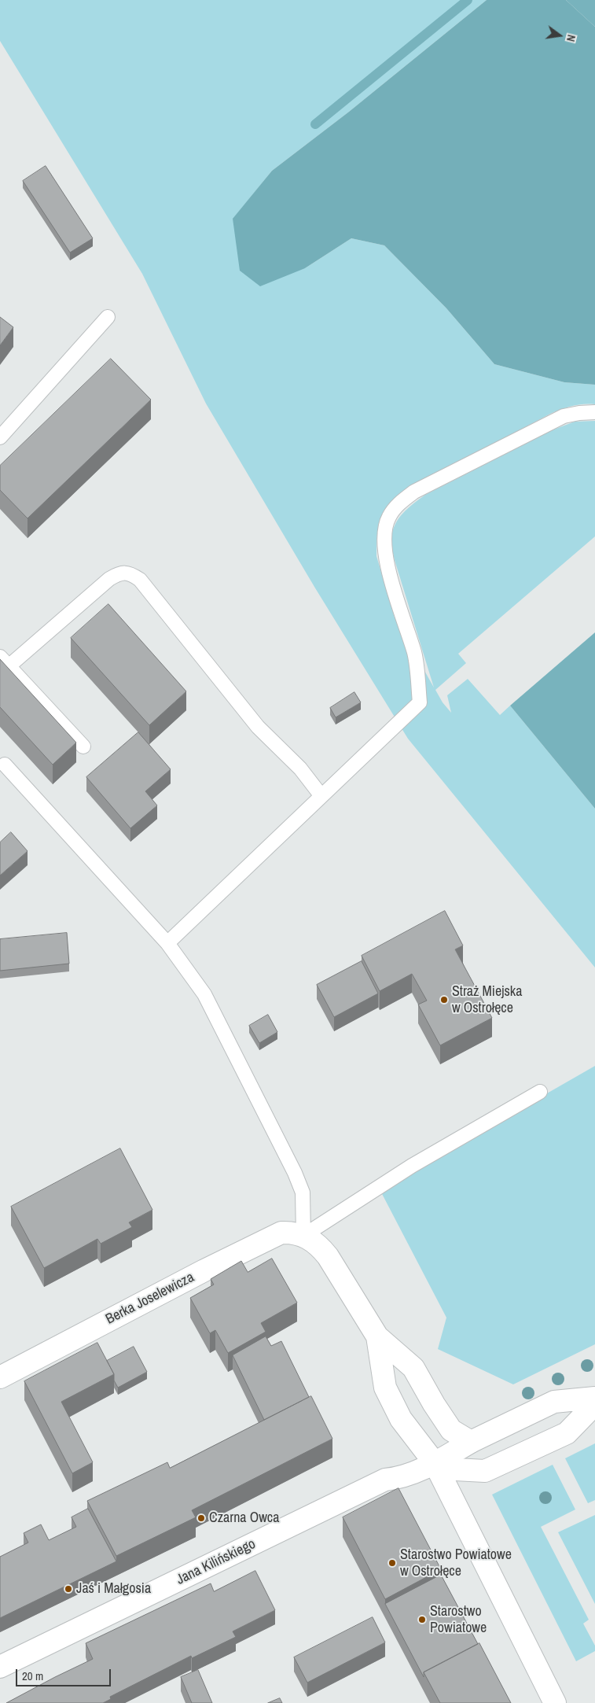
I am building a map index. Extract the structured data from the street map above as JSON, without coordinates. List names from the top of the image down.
{
  "streets": {
    "street": ["Berka Joselewicza", "Jana Kilińskiego"]
  },
  "places": [
    "Straż Miejska w Ostrołęce",
    "Czarna Owca",
    "Starostwo Powiatowe w Ostrołęce",
    "Jaś i Małgosia",
    "Starostwo Powiatowe"
  ],
  "scale_bar": "20 m",
  "north": "right"
}
